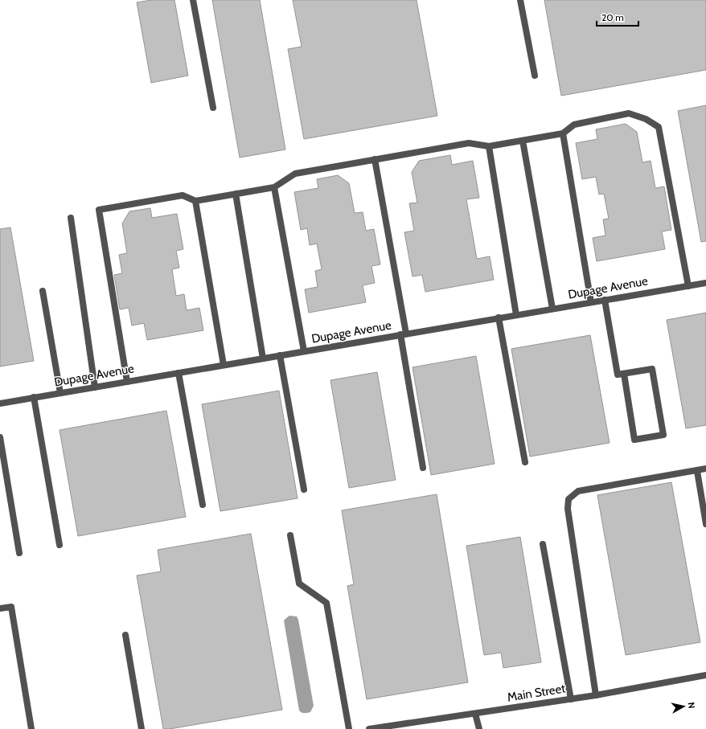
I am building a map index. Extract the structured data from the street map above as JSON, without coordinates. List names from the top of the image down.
{
  "streets": {
    "street": ["Dupage Avenue", "Main Street"]
  },
  "scale_bar": "20 m",
  "north": "right"
}
